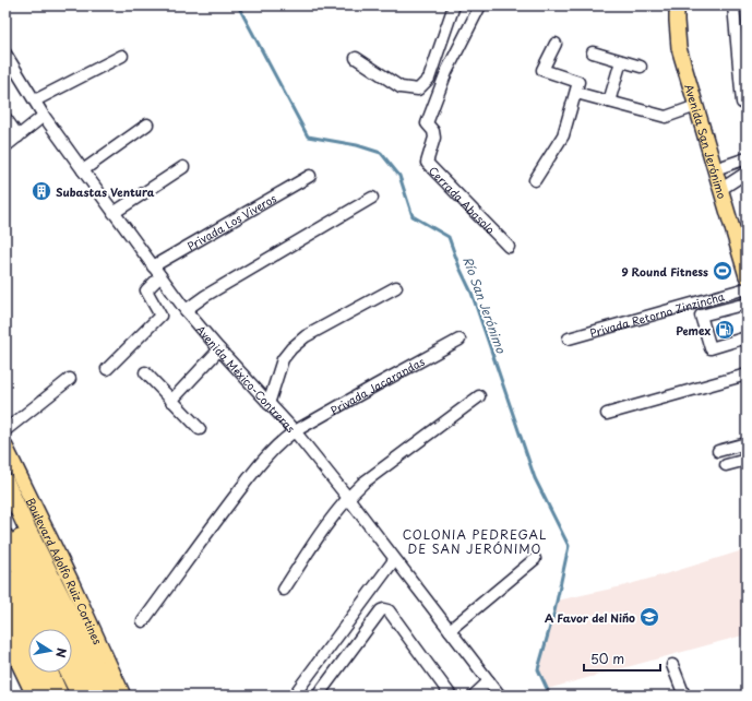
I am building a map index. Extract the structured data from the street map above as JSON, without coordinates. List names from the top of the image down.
{
  "streets": {
    "main road": ["Avenida San Jerónimo", "Boulevard Adolfo Ruiz Cortines"],
    "street": [
      "Cerrada Abasolo",
      "Privada Los Viveros",
      "Privada Retorno Zinzincha",
      "Avenida México-Contreras",
      "Privada Jacarandas"
    ]
  },
  "crossings": [
    ["Privada Los Viveros", "Avenida México-Contreras"],
    ["Avenida México-Contreras", "Privada Jacarandas"]
  ],
  "districts": ["COLONIA PEDREGAL DE SAN JERÓNIMO"],
  "water": ["Río San Jerónimo"],
  "places": {
    "building": ["Subastas Ventura"],
    "sports": ["9 Round Fitness"],
    "fuel station": ["Pemex"],
    "school or university": ["A Favor del Niño"]
  },
  "scale_bar": "50 m",
  "north": "right"
}
